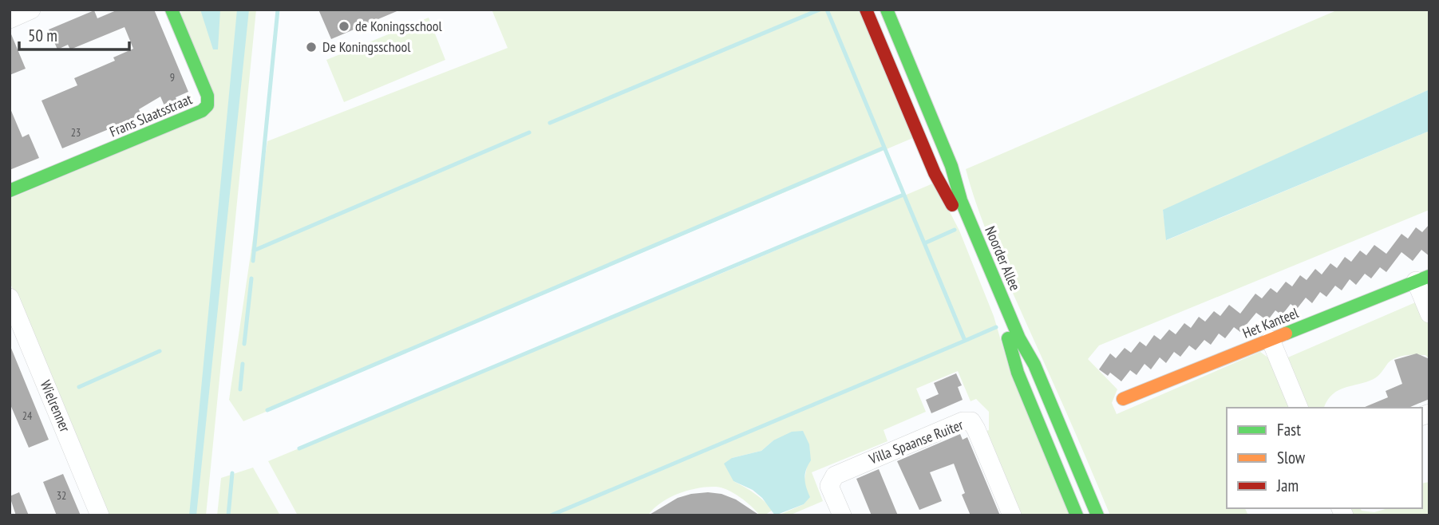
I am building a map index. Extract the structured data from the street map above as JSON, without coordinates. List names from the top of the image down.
{
  "streets": {
    "street": [
      "Frans Slaatsstraat",
      "Noorder Allee",
      "Het Kanteel",
      "Wielrenner",
      "Villa Spaanse Ruiter"
    ]
  },
  "places": ["de Koningsschool", "De Koningsschool"],
  "house_numbers": [
    "9",
    "23",
    "24",
    "32"
  ],
  "legend": ["Fast", "Slow", "Jam"],
  "scale_bar": "50 m"
}
